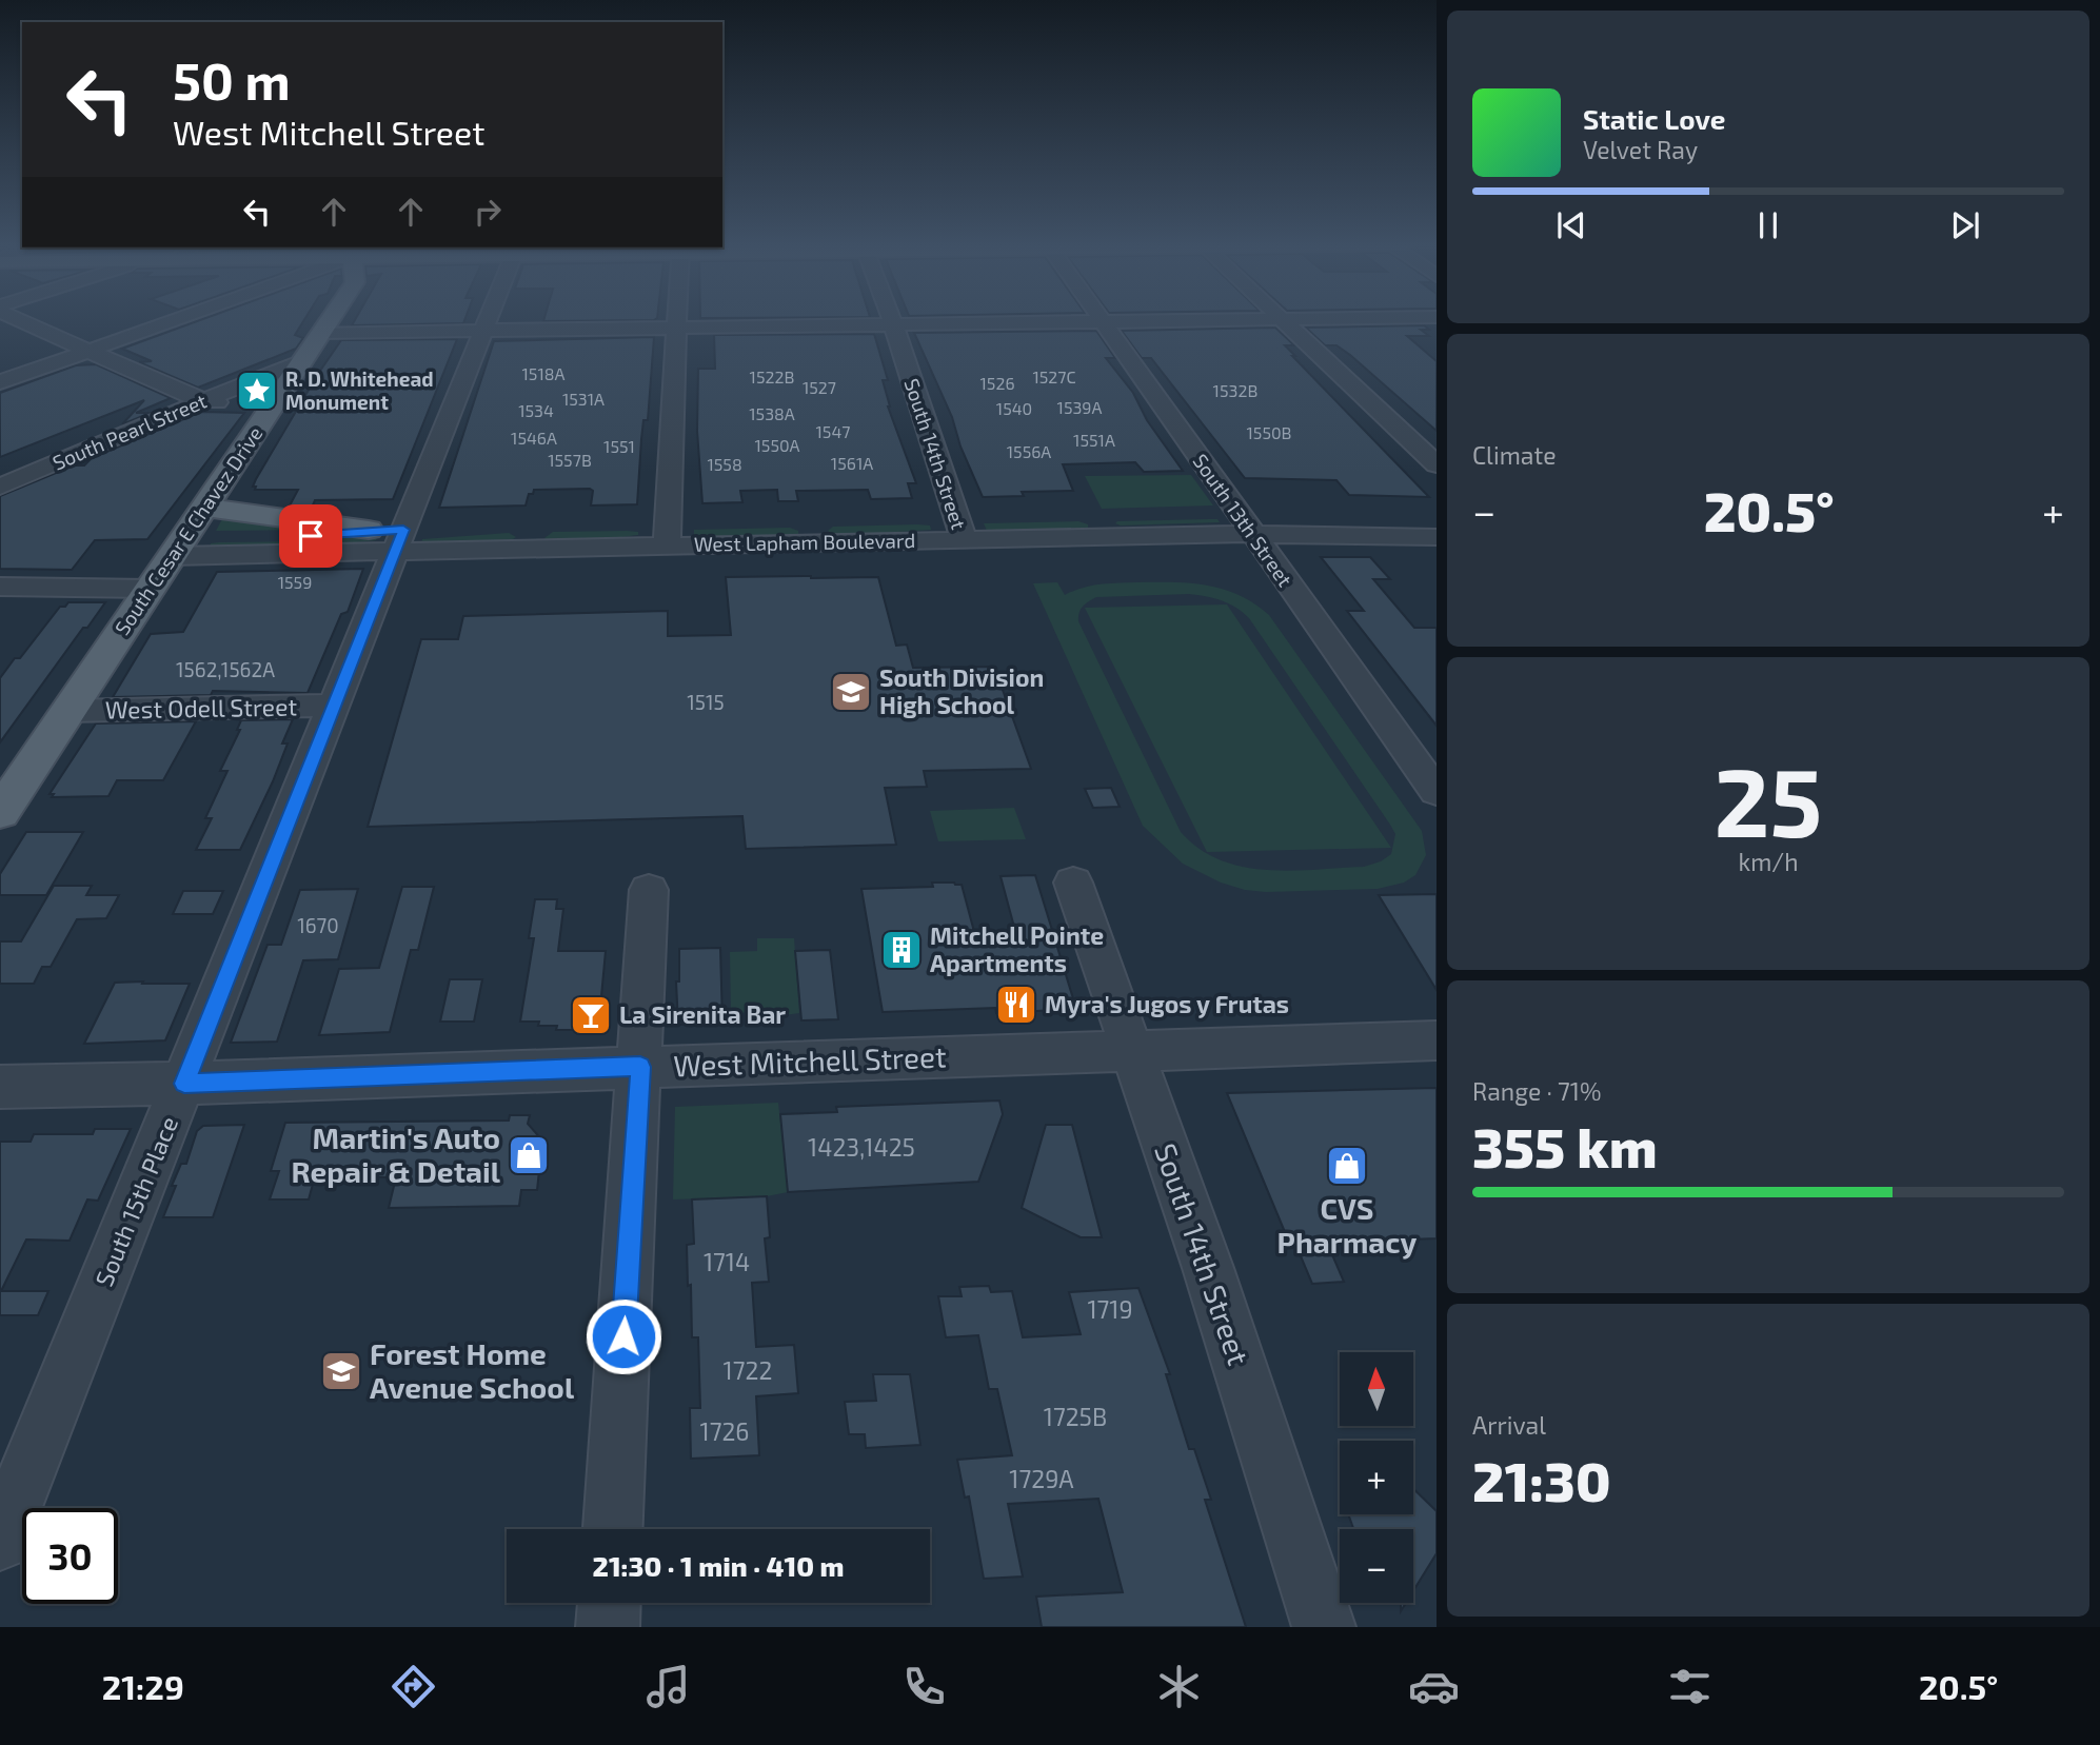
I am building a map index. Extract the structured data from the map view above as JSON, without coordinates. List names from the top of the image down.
{
  "streets": {
    "main road": ["South Cesar E Chavez Drive"],
    "street": [
      "South Pearl Street",
      "South 14th Street",
      "South 13th Street",
      "West Lapham Boulevard",
      "West Odell Street",
      "West Mitchell Street",
      "South 15th Place"
    ]
  },
  "crossings": [
    ["South Pearl Street", "South Cesar E Chavez Drive"],
    ["South 14th Street", "West Lapham Boulevard"],
    ["South 14th Street", "West Mitchell Street"],
    ["South 13th Street", "West Lapham Boulevard"],
    ["South Cesar E Chavez Drive", "West Lapham Boulevard"],
    ["South Cesar E Chavez Drive", "West Odell Street"],
    ["West Lapham Boulevard", "South 15th Place"],
    ["West Odell Street", "South 15th Place"],
    ["West Mitchell Street", "South 15th Place"]
  ],
  "places": {
    "place": ["R. D. Whitehead Monument"],
    "school or university": ["South Division High School", "Forest Home Avenue School"],
    "building": ["Mitchell Pointe Apartments"],
    "restaurant": ["Myra's Jugos y Frutas"],
    "bar": ["La Sirenita Bar"],
    "shop": ["Martin's Auto Repair & Detail", "CVS Pharmacy"]
  },
  "house_numbers": [
    "1518A",
    "1522B",
    "1527C",
    "1526",
    "1527",
    "1532B",
    "1531A",
    "1539A",
    "1540",
    "1534",
    "1538A",
    "1547",
    "1550B",
    "1546A",
    "1551A",
    "1550A",
    "1551",
    "1556A",
    "1557B",
    "1561A",
    "1558",
    "1559",
    "1562,1562A",
    "1515",
    "1670",
    "1423,1425",
    "1714",
    "1719",
    "1722",
    "1725B",
    "1726",
    "1729A"
  ],
  "north": "top",
  "page": {
    "turn": ["50 m", "West Mitchell Street"],
    "song": ["Static Love", "Velvet Ray"],
    "tile": [
      "Climate",
      ["25", "km/h"],
      ["Range · 71%", "355 km"],
      ["Arrival", "21:30"]
    ],
    "heat": ["−", "20.5°", "+"],
    "map_buttons": ["+", "−"],
    "limit": "30",
    "trip": "21:30 · 1 min · 410 m",
    "tabs": ["21:29", "20.5°"]
  }
}
